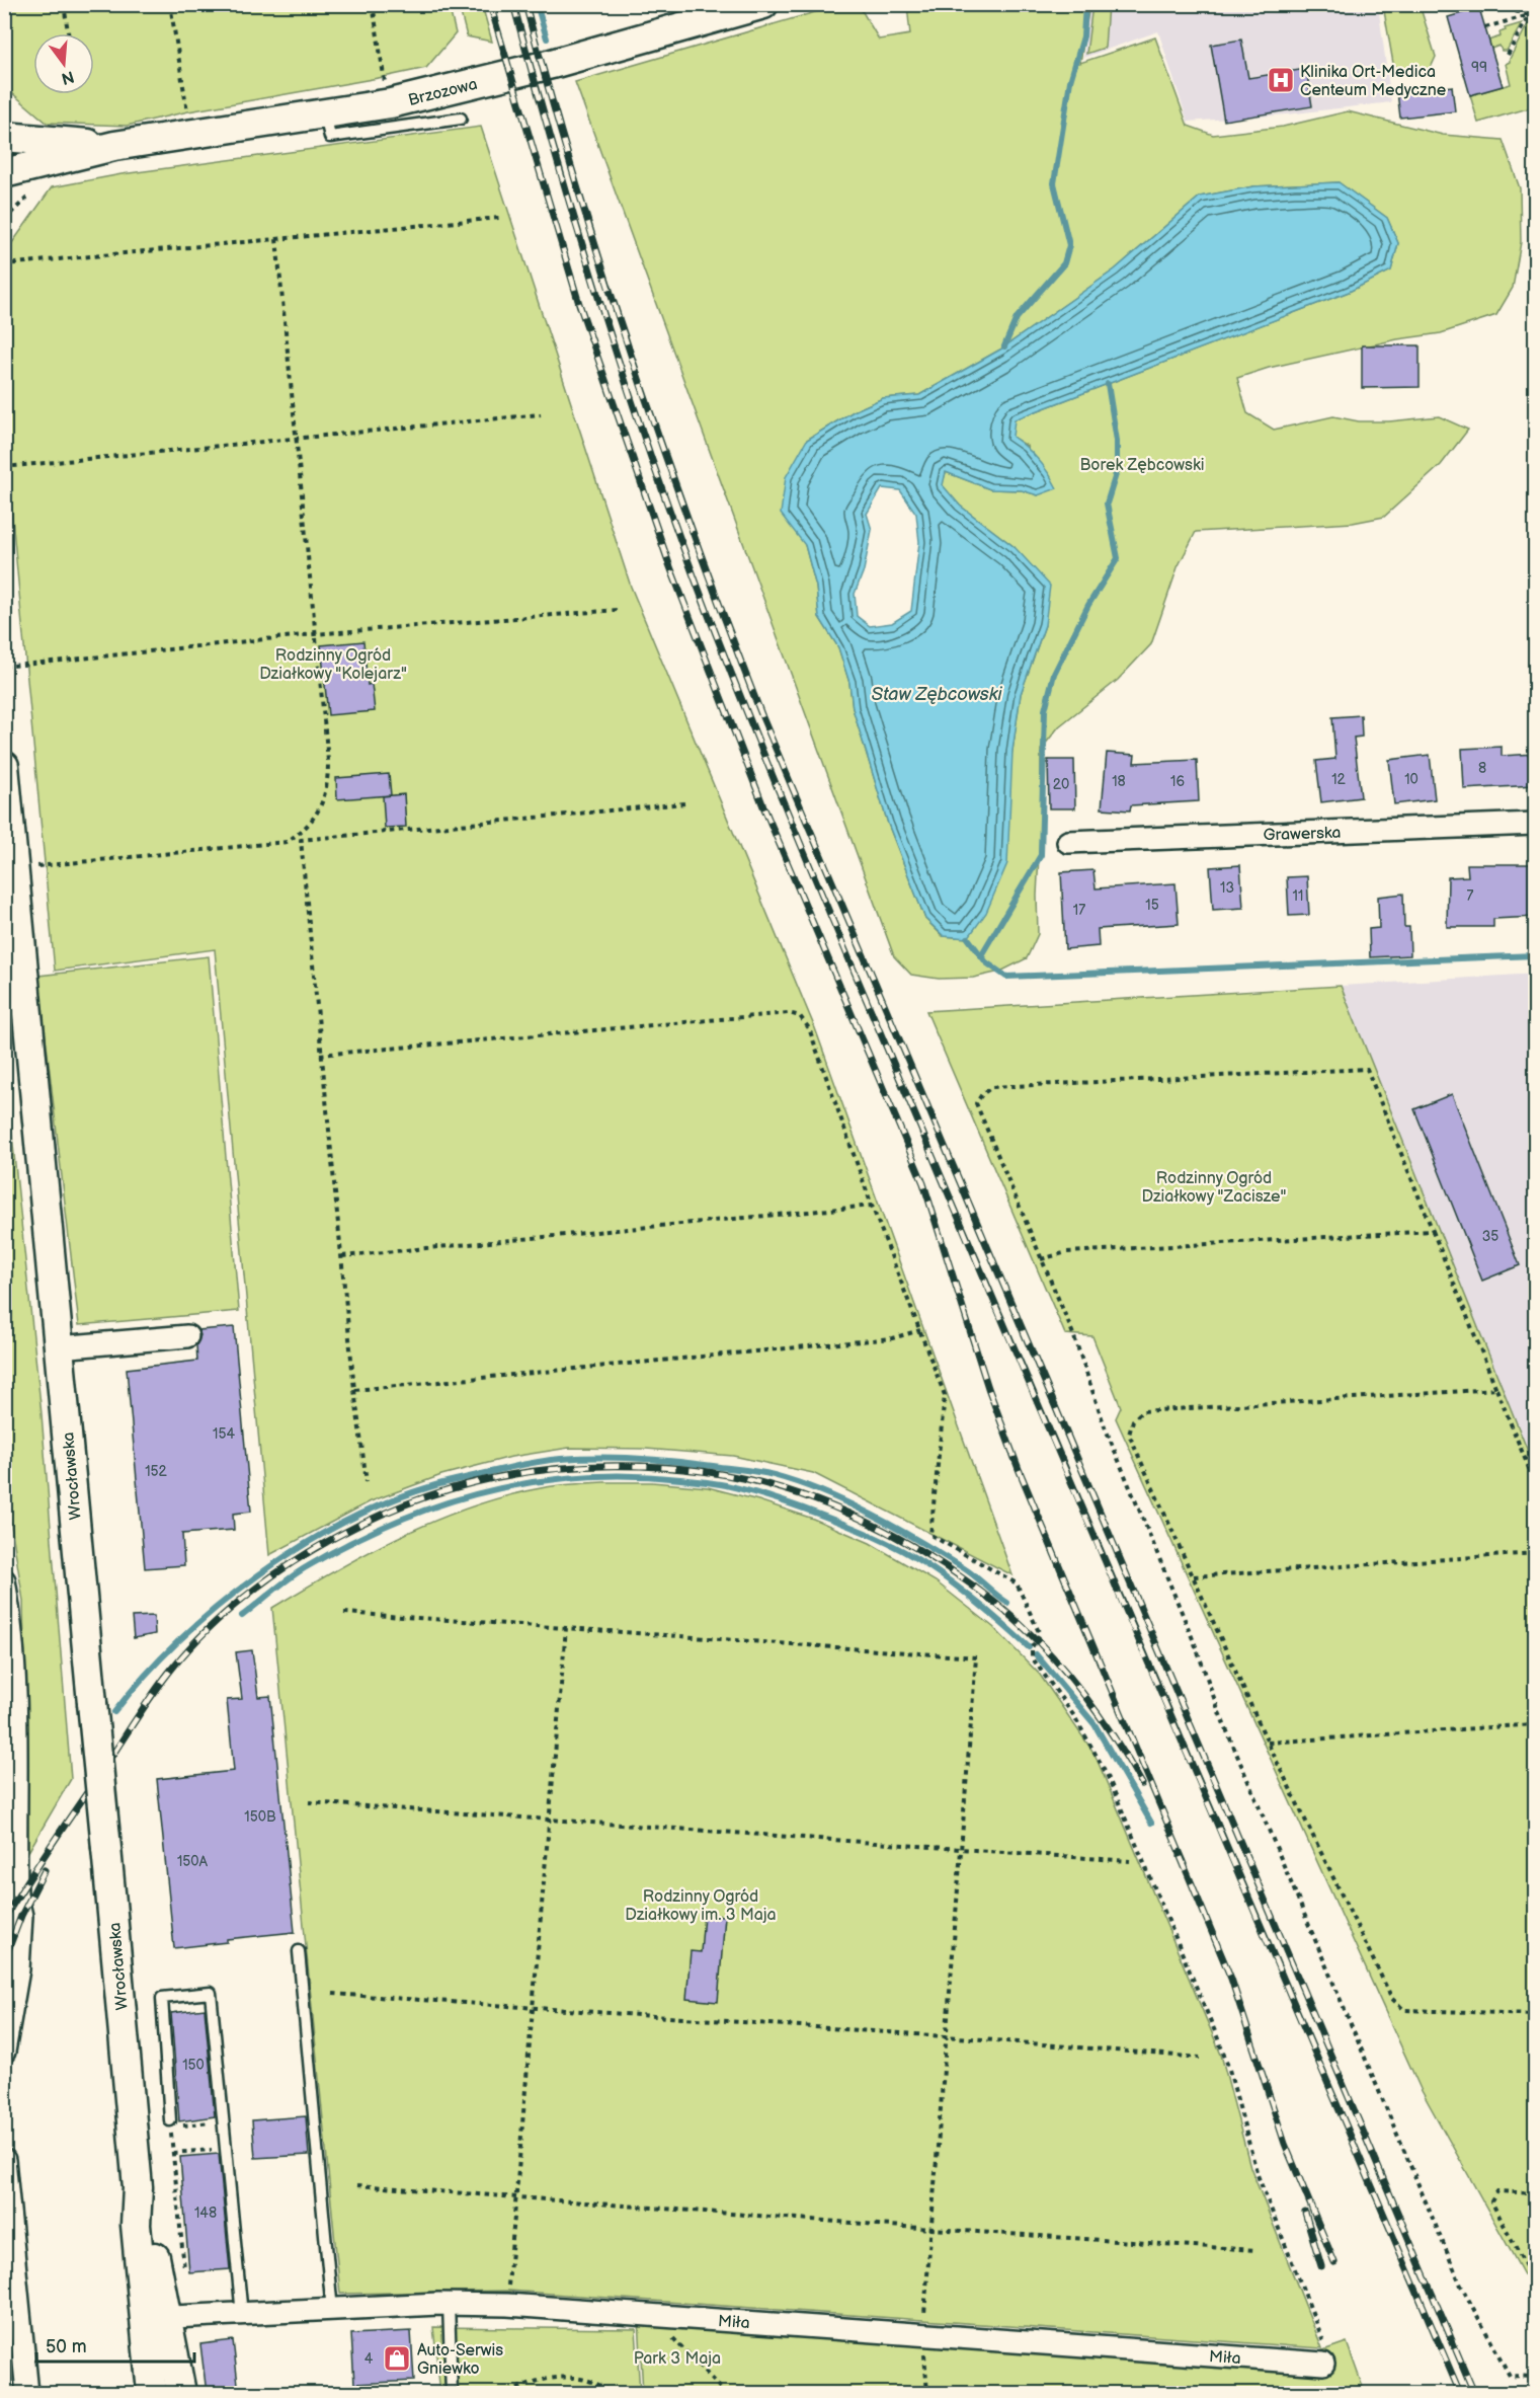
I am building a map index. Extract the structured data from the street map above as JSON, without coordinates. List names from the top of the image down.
{
  "streets": {
    "main road": ["Brzozowa", "Wrocławska"],
    "street": ["Grawerska", "Miła"]
  },
  "crossings": [
    ["Wrocławska", "Miła"]
  ],
  "water": ["Staw Zębcowski"],
  "parks": [
    "Borek Zębcowski",
    "Rodzinny Ogród Działkowy \"Kolejarz\"",
    "Rodzinny Ogród Działkowy \"Zacisze\"",
    "Rodzinny Ogród Działkowy im. 3 Maja",
    "Park 3 Maja"
  ],
  "places": {
    "hospital": ["Klinika Ort-Medica Centeum Medyczne"],
    "shop": ["Auto-Serwis Gniewko"]
  },
  "house_numbers": [
    "99",
    "8",
    "12",
    "10",
    "18",
    "16",
    "20",
    "13",
    "11",
    "7",
    "15",
    "17",
    "35",
    "154",
    "152",
    "150B",
    "150A",
    "150",
    "148",
    "4"
  ],
  "scale_bar": "50 m",
  "north": "bottom"
}
